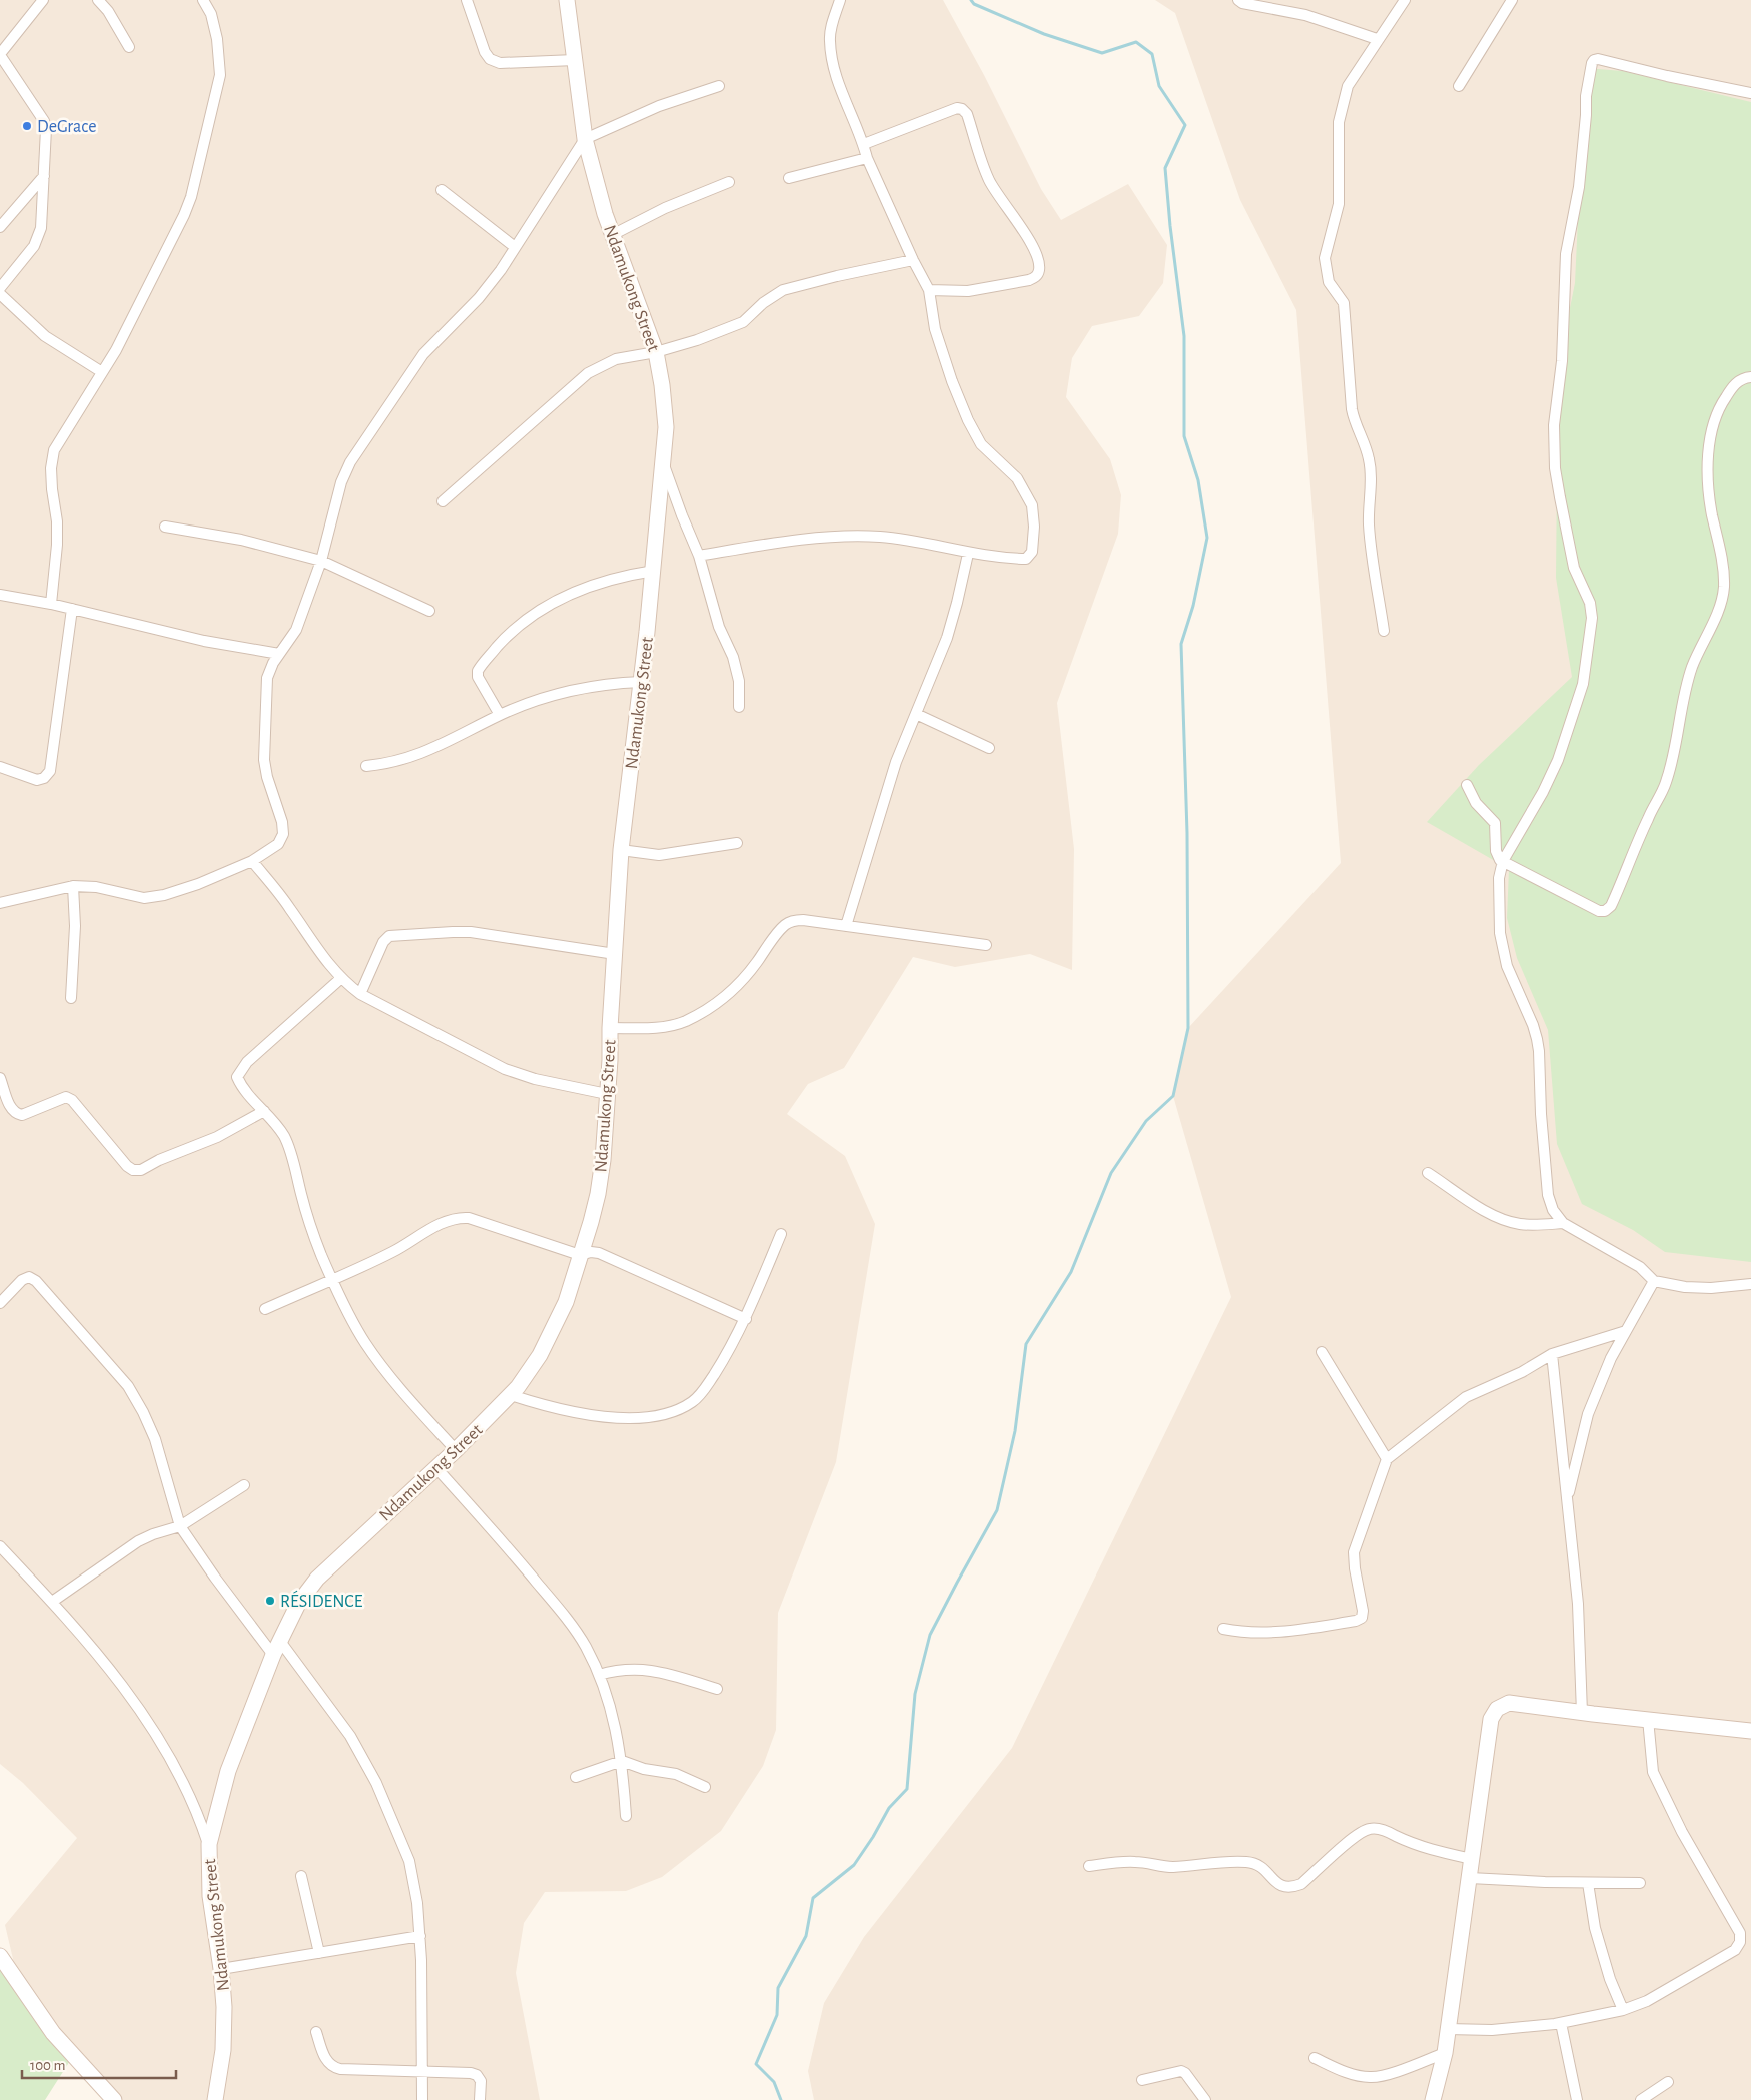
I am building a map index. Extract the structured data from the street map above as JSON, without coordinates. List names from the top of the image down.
{
  "streets": {
    "main road": ["Ndamukong Street"]
  },
  "places": ["DeGrace", "RÉSIDENCE"],
  "scale_bar": "100 m"
}
